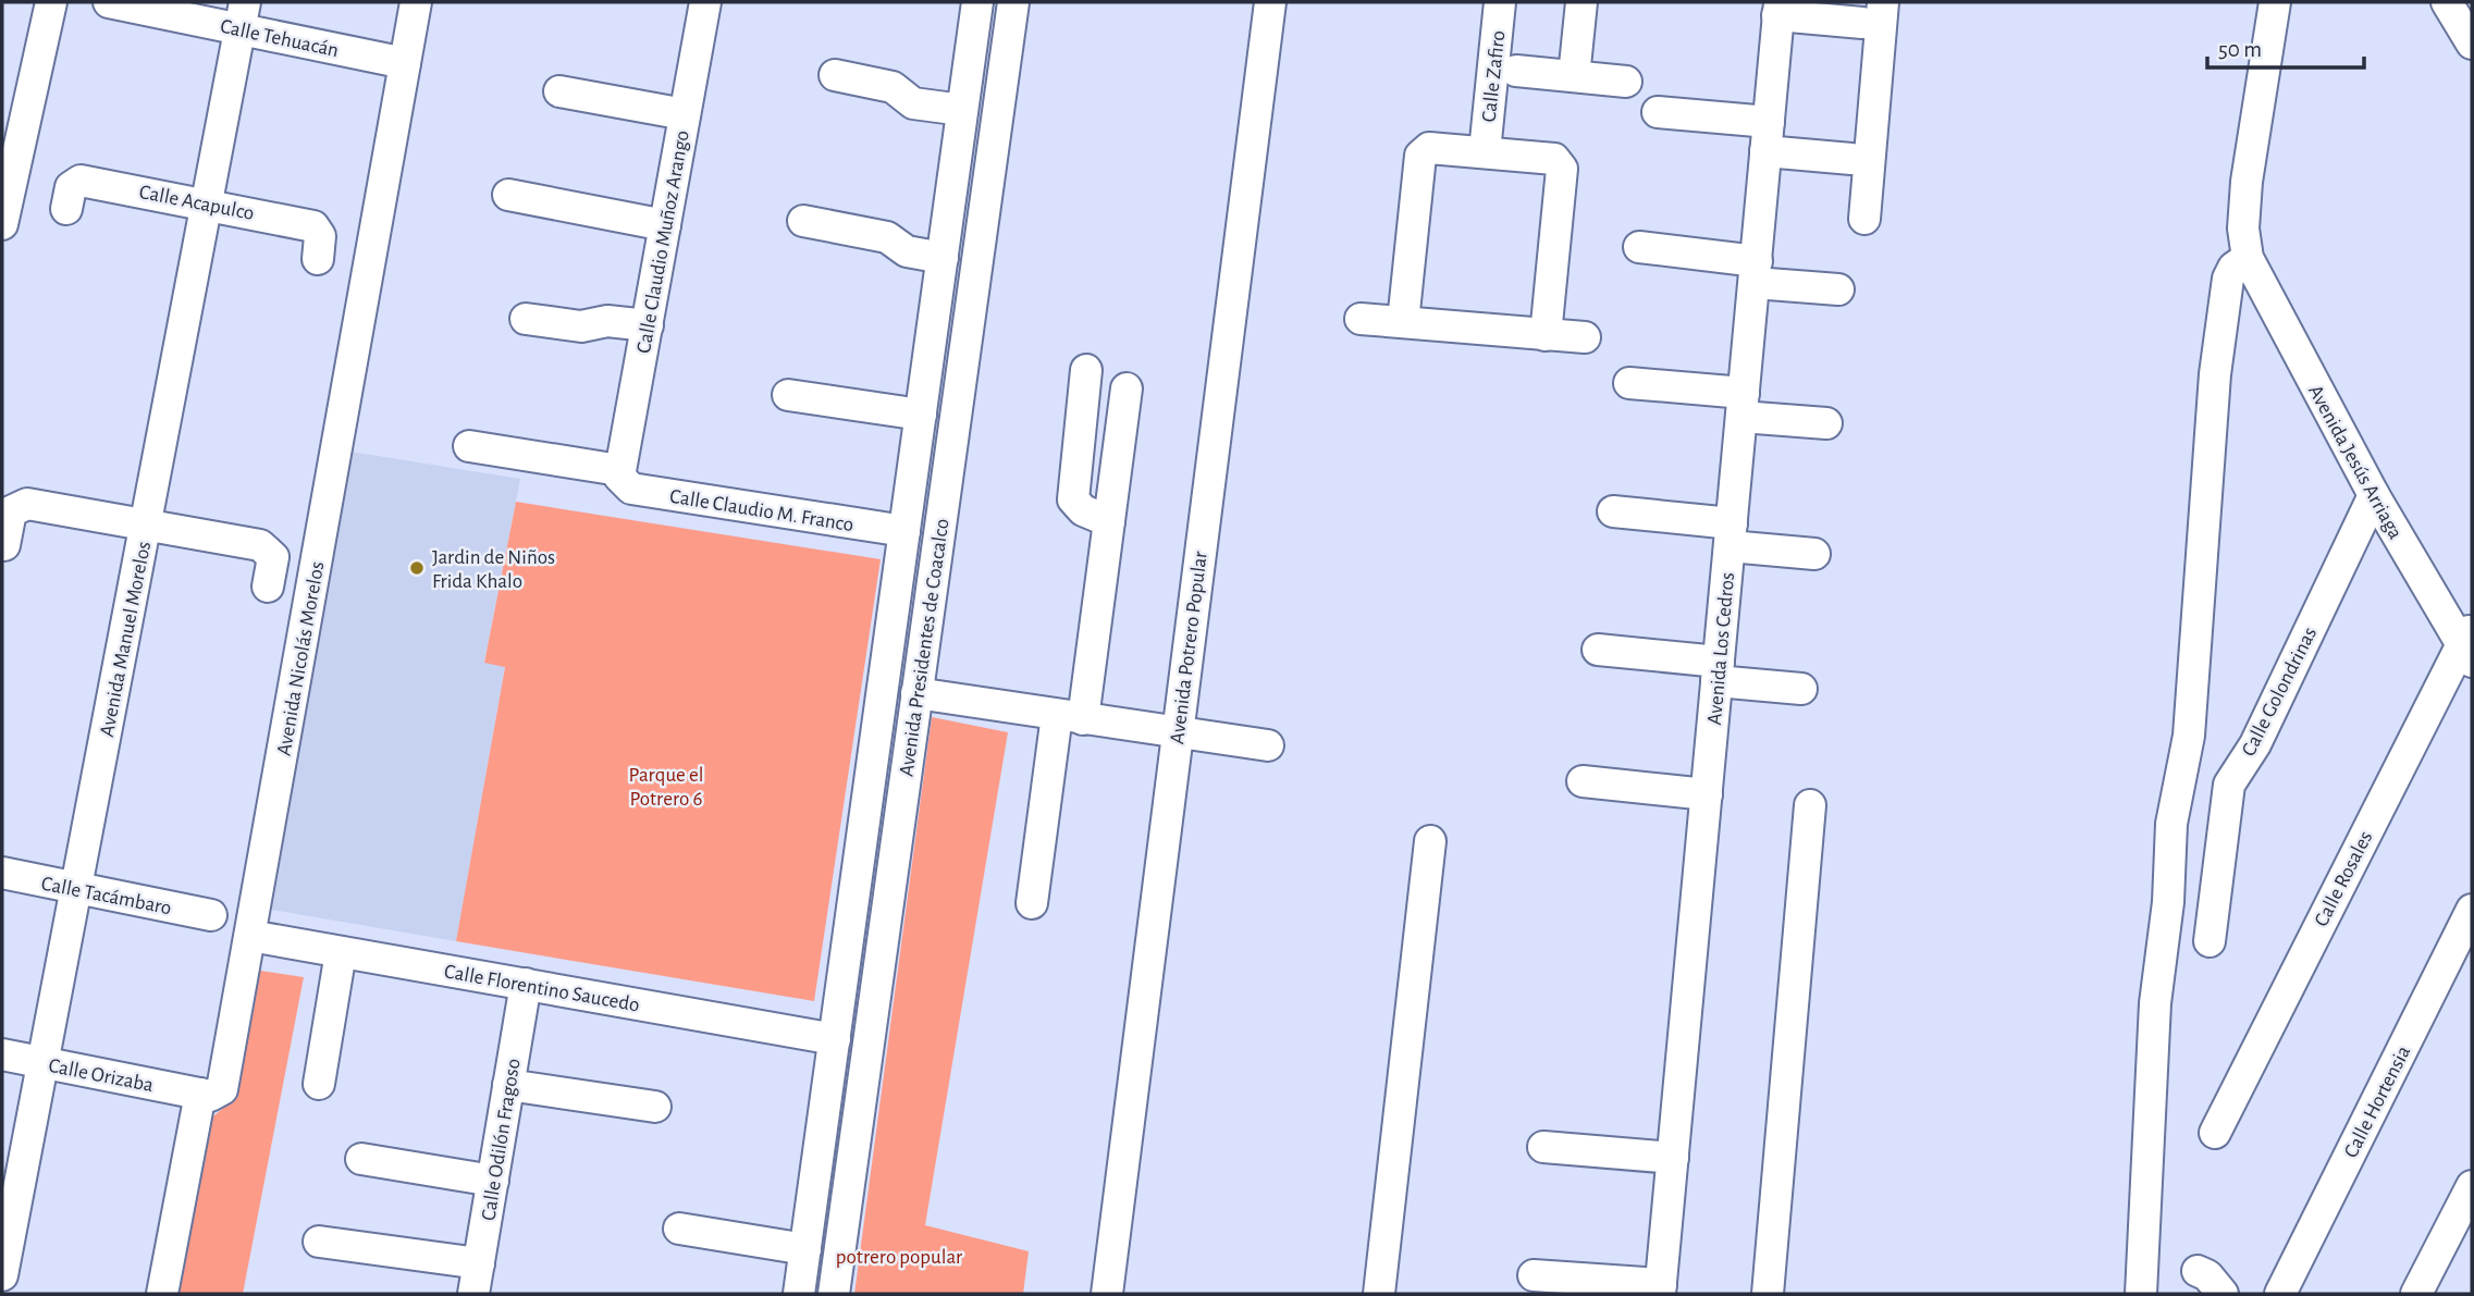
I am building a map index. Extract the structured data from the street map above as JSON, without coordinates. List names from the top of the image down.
{
  "streets": {
    "street": [
      "Calle Tehuacán",
      "Calle Zafiro",
      "Calle Acapulco",
      "Calle Claudio Muñoz Arango",
      "Avenida Jesús Arriaga",
      "Calle Claudio M. Franco",
      "Avenida Manuel Morelos",
      "Avenida Presidentes de Coacalco",
      "Avenida Potrero Popular",
      "Avenida Los Cedros",
      "Avenida Nicolás Morelos",
      "Calle Golondrinas",
      "Calle Rosales",
      "Calle Tacámbaro",
      "Calle Florentino Saucedo",
      "Calle Orizaba",
      "Calle Hortensia",
      "Calle Odilón Fragoso"
    ]
  },
  "crossings": [
    ["Calle Tehuacán", "Avenida Manuel Morelos"],
    ["Calle Tehuacán", "Avenida Nicolás Morelos"],
    ["Calle Acapulco", "Avenida Manuel Morelos"],
    ["Calle Claudio Muñoz Arango", "Calle Claudio M. Franco"],
    ["Avenida Jesús Arriaga", "Calle Golondrinas"],
    ["Avenida Jesús Arriaga", "Calle Rosales"],
    ["Calle Claudio M. Franco", "Avenida Presidentes de Coacalco"],
    ["Avenida Manuel Morelos", "Calle Tacámbaro"],
    ["Avenida Manuel Morelos", "Calle Orizaba"],
    ["Avenida Presidentes de Coacalco", "Calle Florentino Saucedo"],
    ["Avenida Nicolás Morelos", "Calle Florentino Saucedo"],
    ["Avenida Nicolás Morelos", "Calle Orizaba"],
    ["Calle Florentino Saucedo", "Calle Odilón Fragoso"]
  ],
  "parks": ["Parque el Potrero 6", "potrero popular"],
  "places": ["Jardin de Niños Frida Khalo"],
  "scale_bar": "50 m"
}
